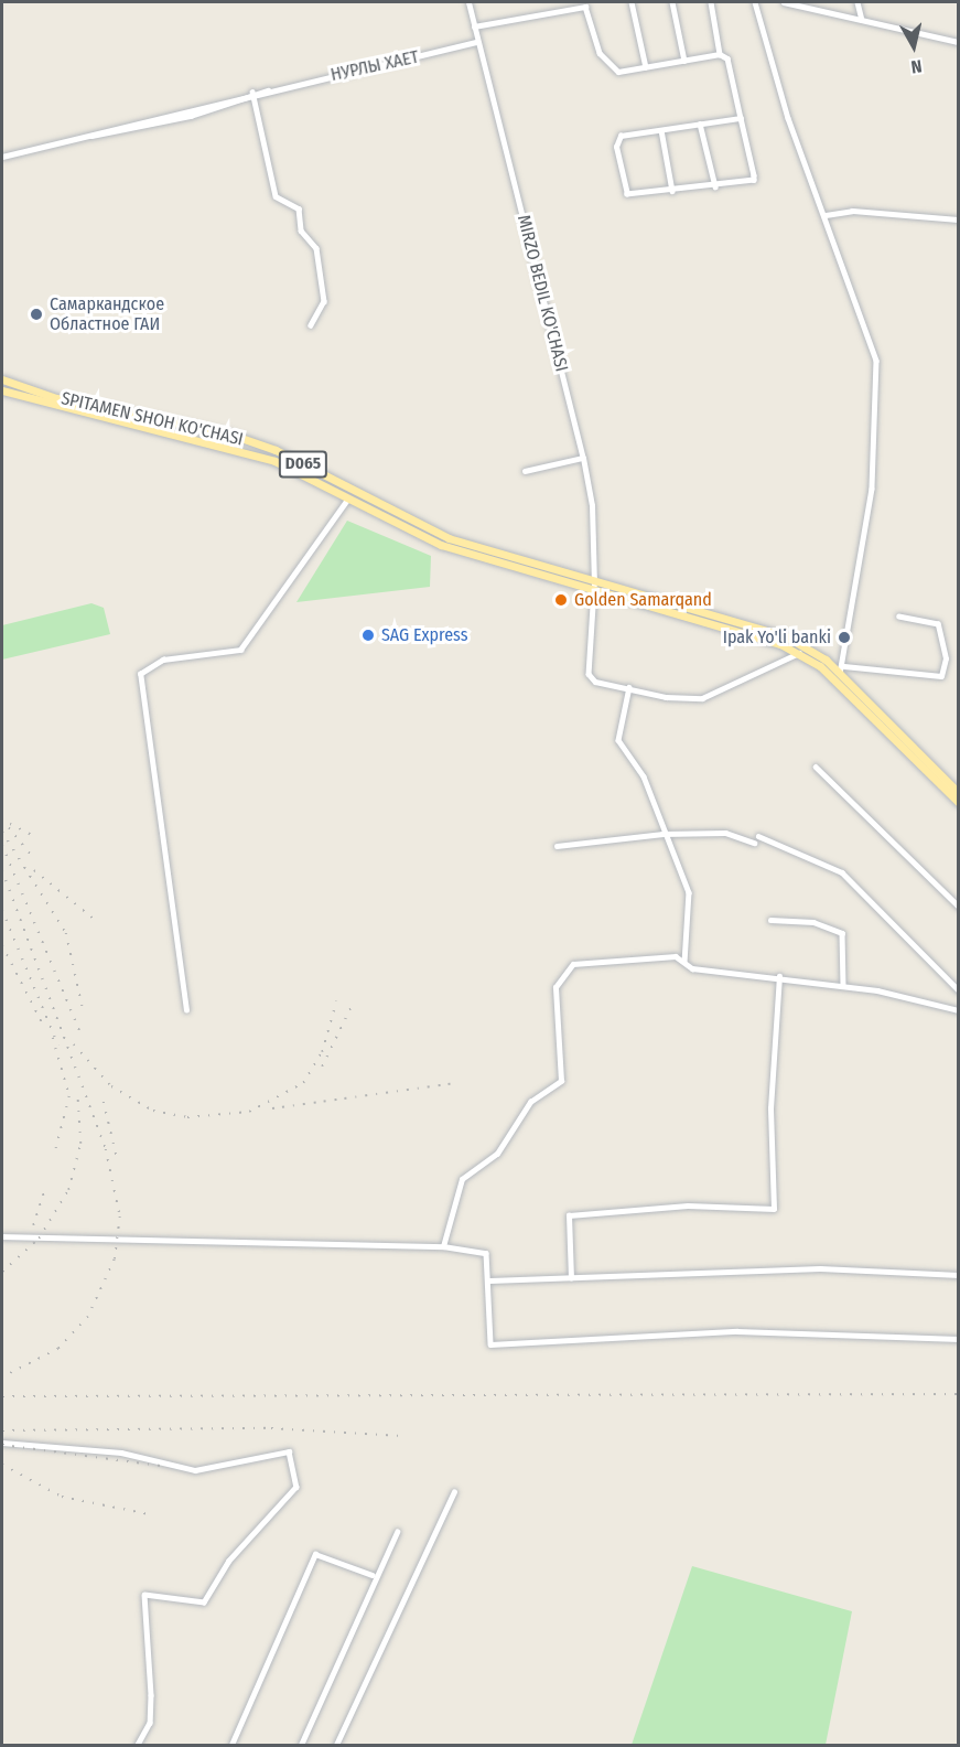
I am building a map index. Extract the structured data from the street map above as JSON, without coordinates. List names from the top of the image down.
{
  "streets": {
    "main road": ["SPITAMEN SHOH KO'CHASI", "D065"],
    "street": ["НУРЛЫ ХАЕТ", "MIRZO BEDIL KO'CHASI"]
  },
  "crossings": [
    ["НУРЛЫ ХАЕТ", "MIRZO BEDIL KO'CHASI"],
    ["MIRZO BEDIL KO'CHASI", "SPITAMEN SHOH KO'CHASI"],
    ["MIRZO BEDIL KO'CHASI", "D065"],
    ["SPITAMEN SHOH KO'CHASI", "D065"]
  ],
  "places": [
    "Самаркандское Областное ГАИ",
    "Golden Samarqand",
    "SAG Express",
    "Ipak Yo'li banki"
  ],
  "north": "bottom"
}
